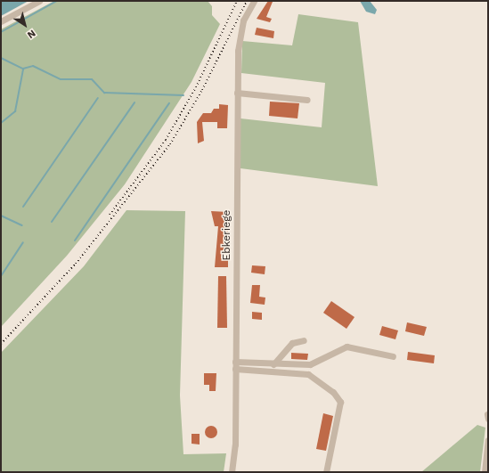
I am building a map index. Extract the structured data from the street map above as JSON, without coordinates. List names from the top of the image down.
{
  "streets": {
    "street": ["Ebkeriege"]
  },
  "north": "bottom right"
}
